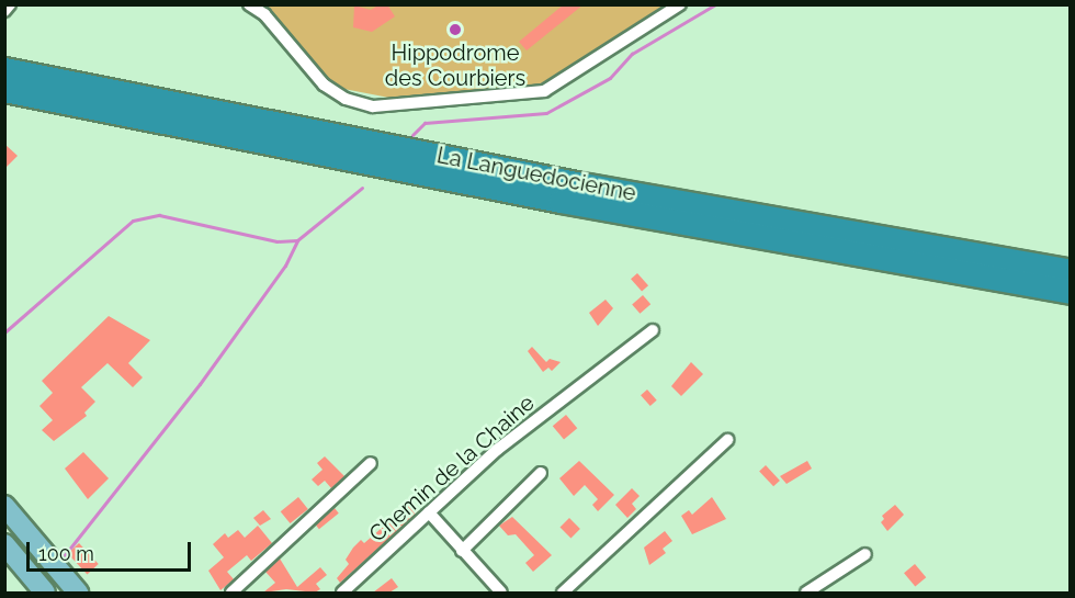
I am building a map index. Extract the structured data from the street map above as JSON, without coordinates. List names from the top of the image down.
{
  "streets": {
    "highway": ["La Languedocienne"],
    "street": ["Chemin de la Chaine"]
  },
  "places": ["Hippodrome des Courbiers"],
  "scale_bar": "100 m"
}
